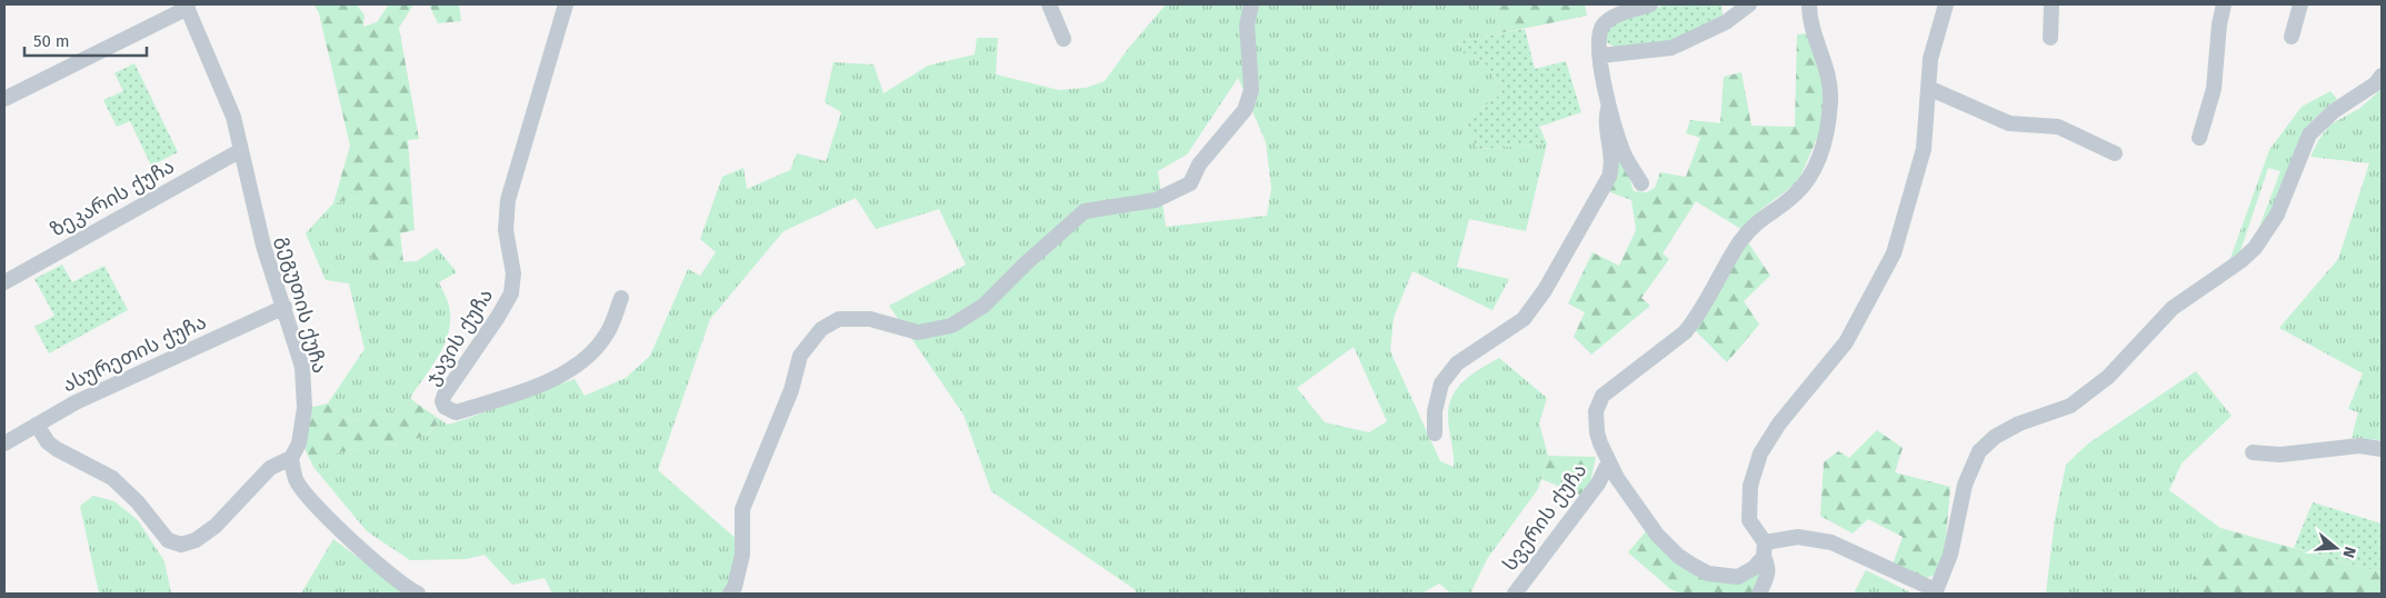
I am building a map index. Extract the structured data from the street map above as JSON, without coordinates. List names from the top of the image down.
{
  "streets": {
    "street": [
      "ზეკარის ქუჩა",
      "გეგუთის ქუჩა",
      "ჯავის ქუჩა",
      "ასურეთის ქუჩა",
      "სვერის ქუჩა"
    ]
  },
  "crossings": [
    ["ზეკარის ქუჩა", "გეგუთის ქუჩა"],
    ["გეგუთის ქუჩა", "ასურეთის ქუჩა"]
  ],
  "scale_bar": "50 m",
  "north": "right"
}
